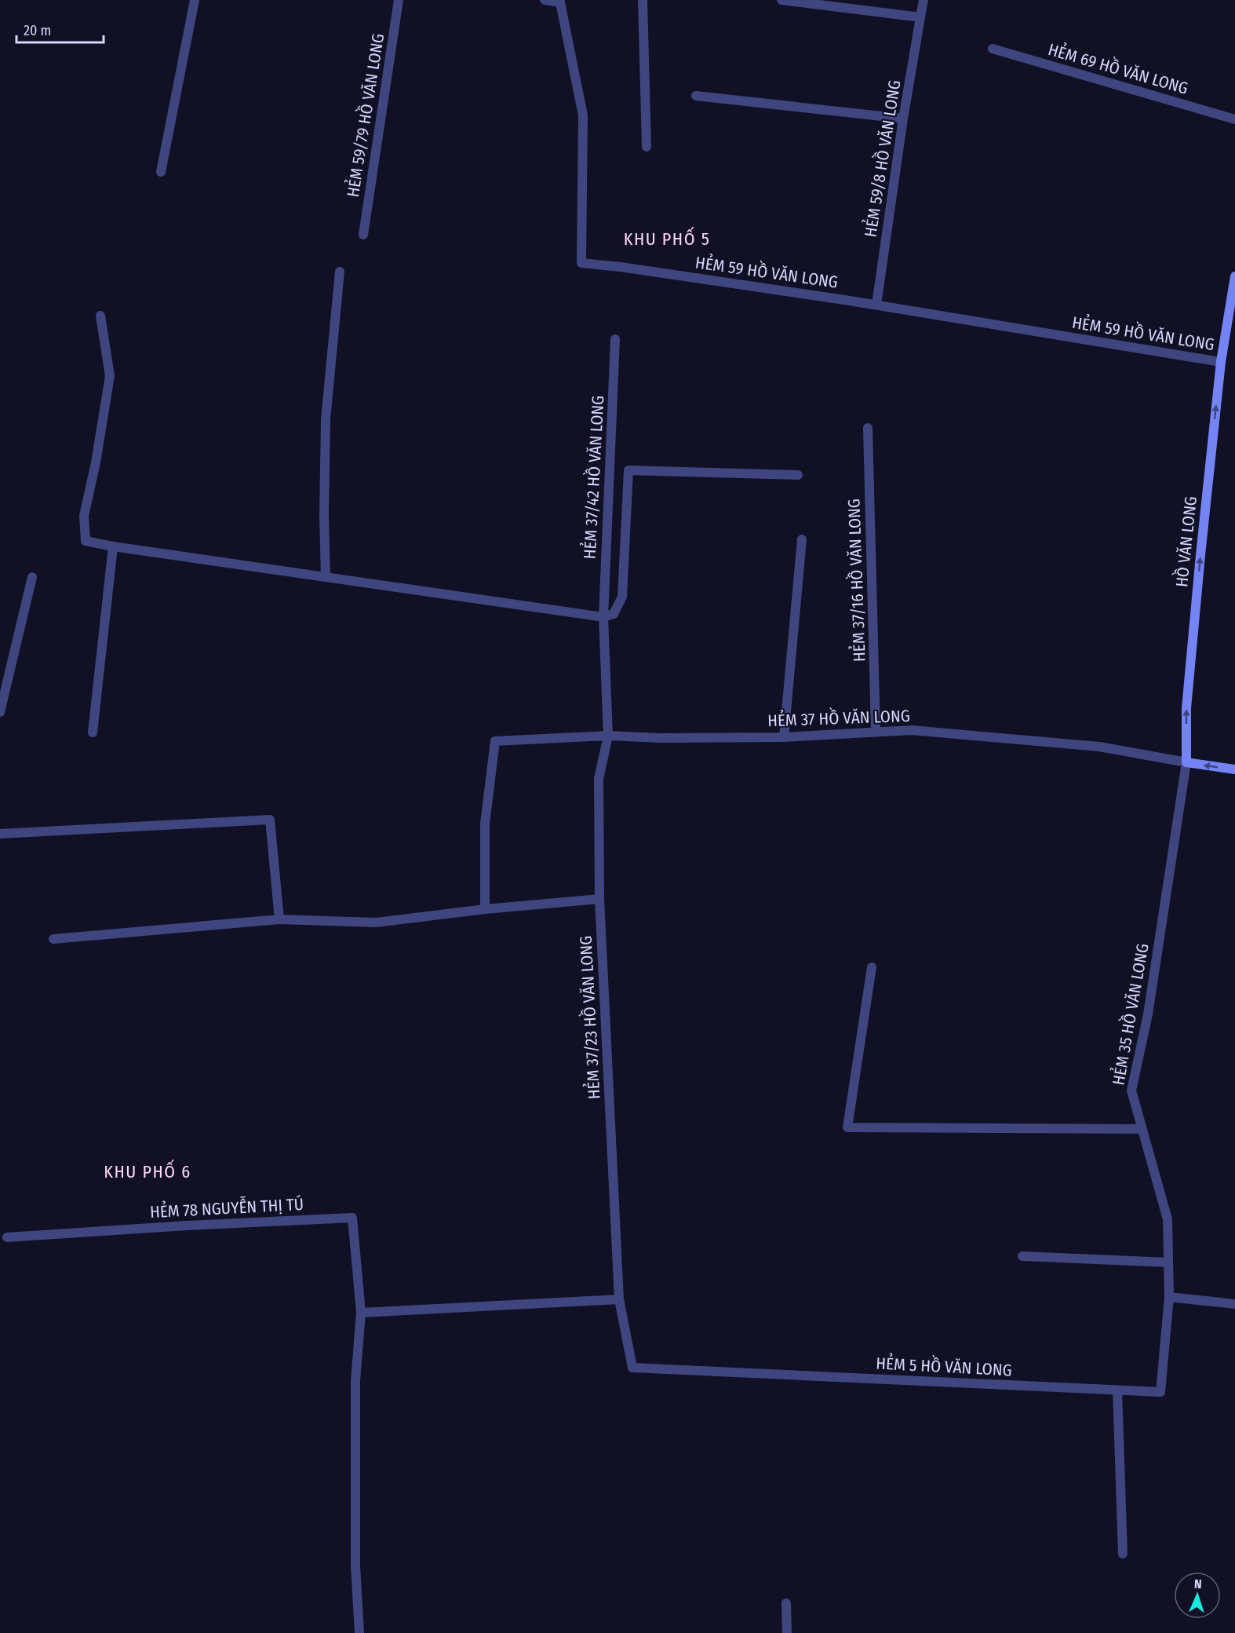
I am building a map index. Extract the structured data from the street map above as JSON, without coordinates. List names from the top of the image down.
{
  "streets": {
    "street": [
      "HẺM 69 HỒ VĂN LONG",
      "HẺM 59/79 HỒ VĂN LONG",
      "HẺM 59/8 HỒ VĂN LONG",
      "HẺM 59 HỒ VĂN LONG",
      "HẺM 37/42 HỒ VĂN LONG",
      "HỒ VĂN LONG",
      "HẺM 37/16 HỒ VĂN LONG",
      "HẺM 37 HỒ VĂN LONG",
      "HẺM 35 HỒ VĂN LONG",
      "HẺM 37/23 HỒ VĂN LONG",
      "HẺM 78 NGUYỄN THỊ TÚ",
      "HẺM 5 HỒ VĂN LONG"
    ]
  },
  "crossings": [
    ["HẺM 59/8 HỒ VĂN LONG", "HẺM 59 HỒ VĂN LONG"],
    ["HẺM 59 HỒ VĂN LONG", "HỒ VĂN LONG"],
    ["HỒ VĂN LONG", "HẺM 37 HỒ VĂN LONG"],
    ["HỒ VĂN LONG", "HẺM 35 HỒ VĂN LONG"],
    ["HẺM 37/16 HỒ VĂN LONG", "HẺM 37 HỒ VĂN LONG"],
    ["HẺM 37 HỒ VĂN LONG", "HẺM 35 HỒ VĂN LONG"],
    ["HẺM 37 HỒ VĂN LONG", "HẺM 37/23 HỒ VĂN LONG"],
    ["HẺM 35 HỒ VĂN LONG", "HẺM 5 HỒ VĂN LONG"],
    ["HẺM 37/23 HỒ VĂN LONG", "HẺM 5 HỒ VĂN LONG"]
  ],
  "one_way": ["HỒ VĂN LONG"],
  "districts": ["KHU PHỐ 5", "KHU PHỐ 6"],
  "scale_bar": "20 m",
  "north": "top"
}
